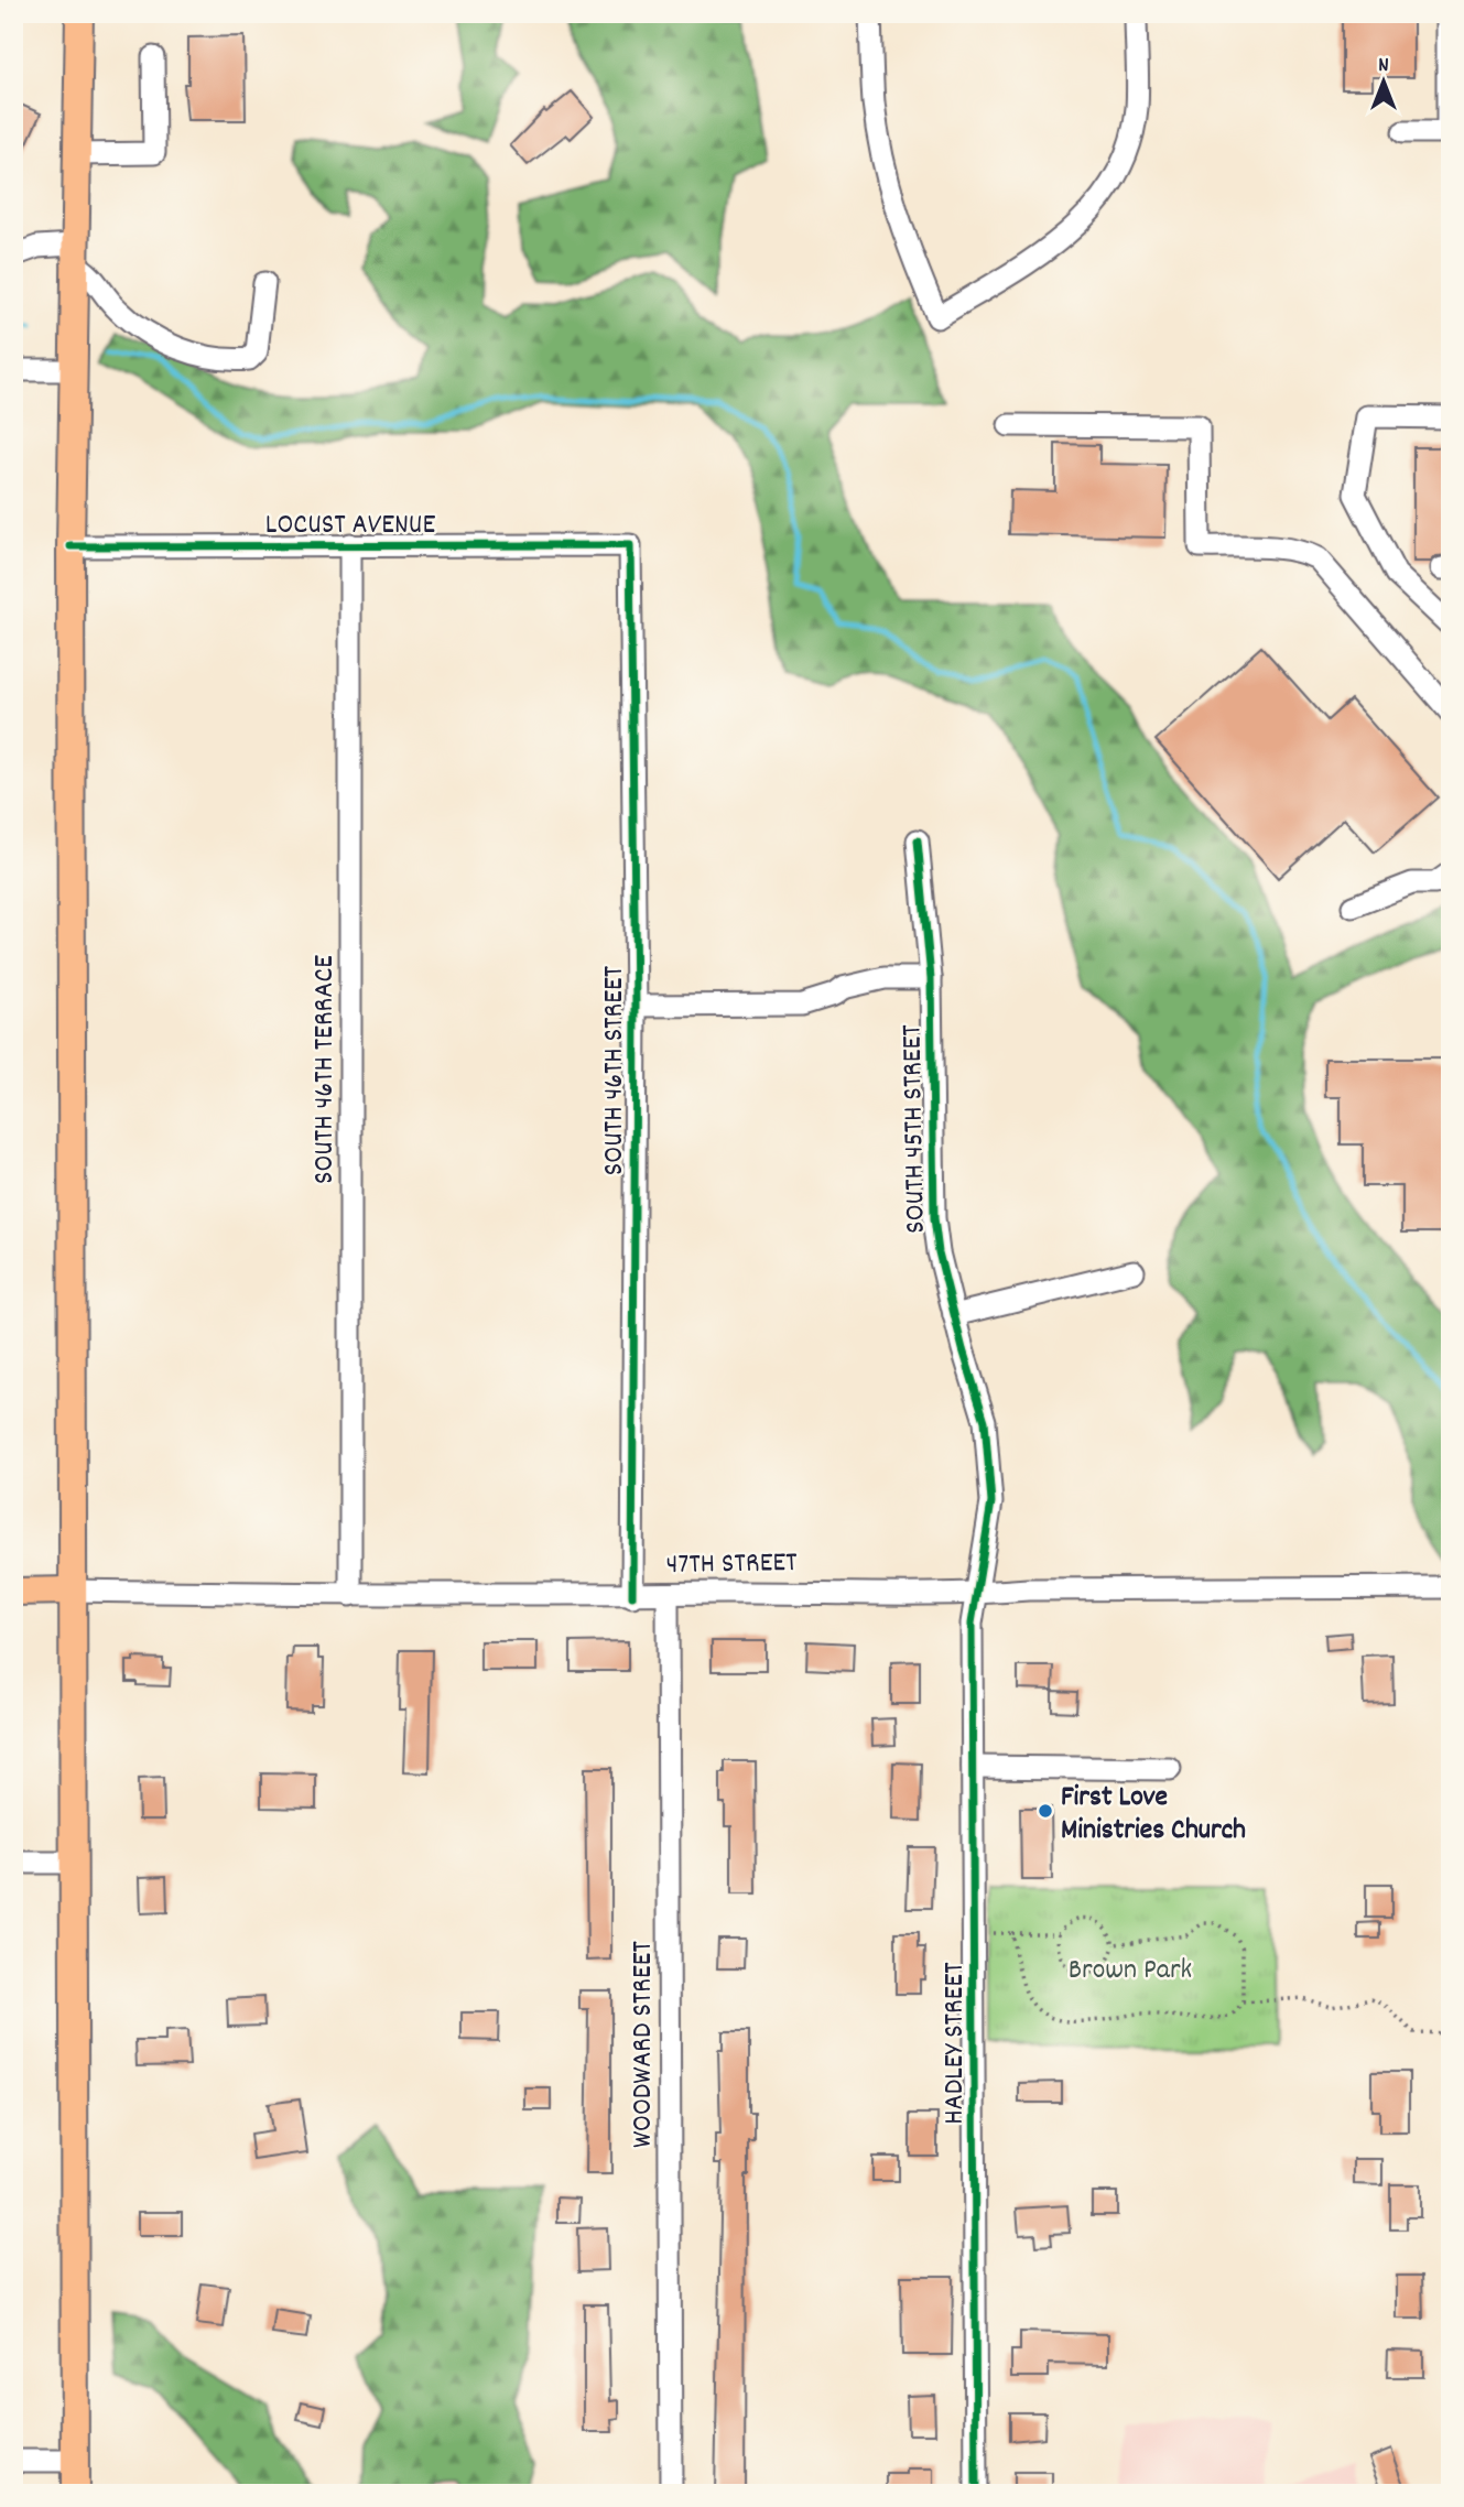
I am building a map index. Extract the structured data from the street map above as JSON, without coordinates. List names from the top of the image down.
{
  "streets": {
    "main road": ["47TH STREET"],
    "street": [
      "LOCUST AVENUE",
      "SOUTH 46TH TERRACE",
      "SOUTH 46TH STREET",
      "SOUTH 45TH STREET",
      "HADLEY STREET",
      "WOODWARD STREET"
    ]
  },
  "crossings": [
    ["LOCUST AVENUE", "SOUTH 46TH TERRACE"],
    ["LOCUST AVENUE", "SOUTH 46TH STREET"],
    ["SOUTH 46TH TERRACE", "47TH STREET"],
    ["SOUTH 46TH STREET", "47TH STREET"],
    ["SOUTH 45TH STREET", "47TH STREET"],
    ["SOUTH 45TH STREET", "HADLEY STREET"],
    ["47TH STREET", "HADLEY STREET"],
    ["47TH STREET", "WOODWARD STREET"]
  ],
  "parks": ["Brown Park"],
  "places": ["First Love Ministries Church"],
  "north": "top"
}
